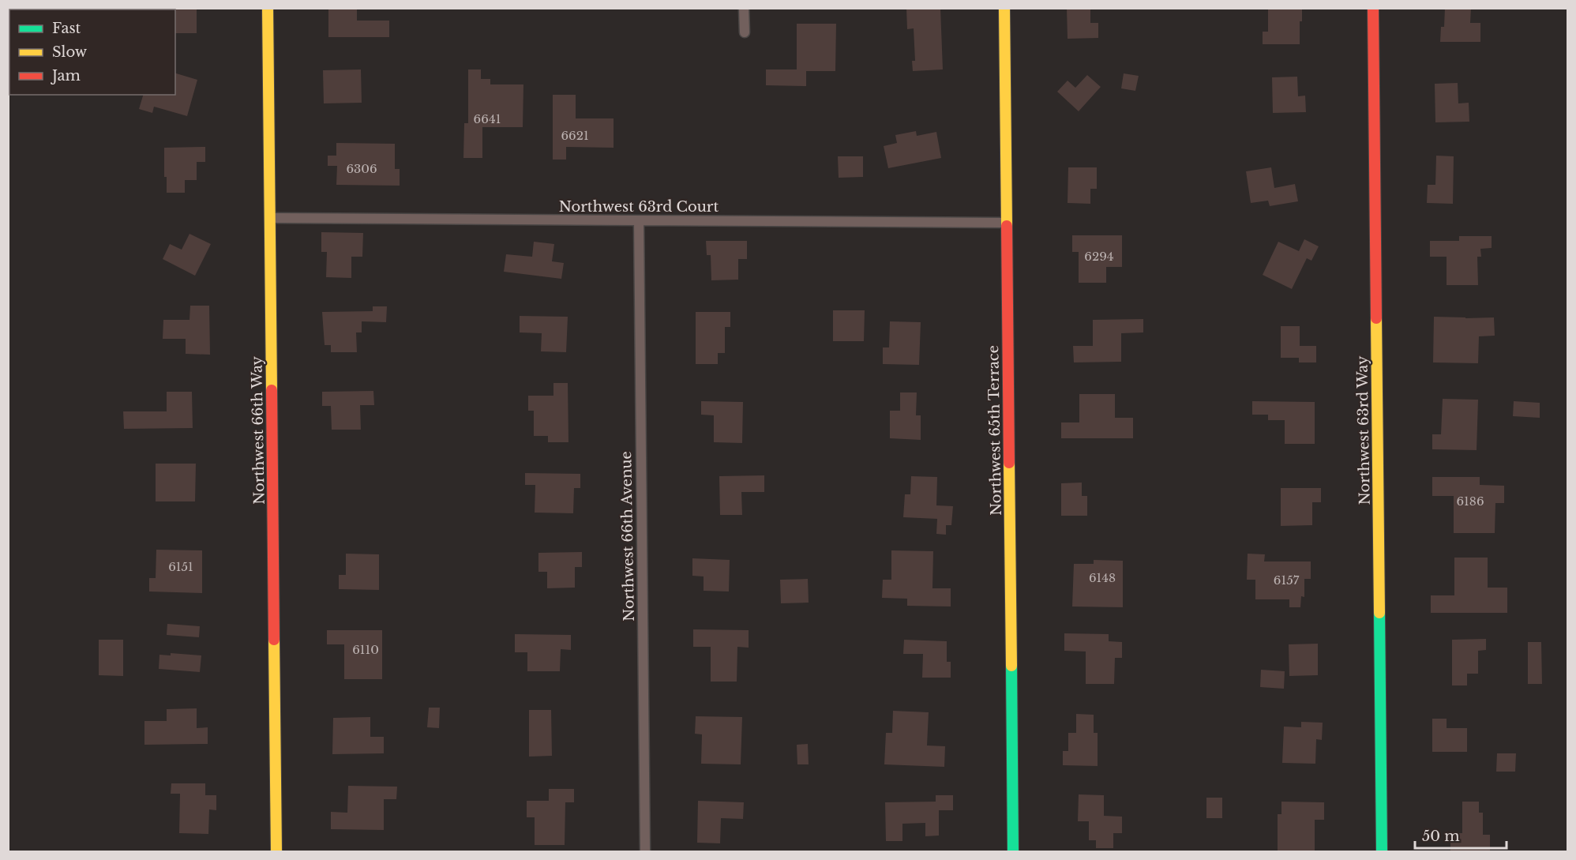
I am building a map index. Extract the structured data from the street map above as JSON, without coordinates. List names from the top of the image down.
{
  "streets": {
    "street": [
      "Northwest 63rd Court",
      "Northwest 66th Way",
      "Northwest 65th Terrace",
      "Northwest 63rd Way",
      "Northwest 66th Avenue"
    ]
  },
  "crossings": [
    ["Northwest 63rd Court", "Northwest 66th Way"],
    ["Northwest 63rd Court", "Northwest 65th Terrace"],
    ["Northwest 63rd Court", "Northwest 66th Avenue"]
  ],
  "house_numbers": [
    "6641",
    "6621",
    "6306",
    "6294",
    "6186",
    "6151",
    "6148",
    "6157",
    "6110"
  ],
  "legend": ["Fast", "Slow", "Jam"],
  "scale_bar": "50 m"
}
